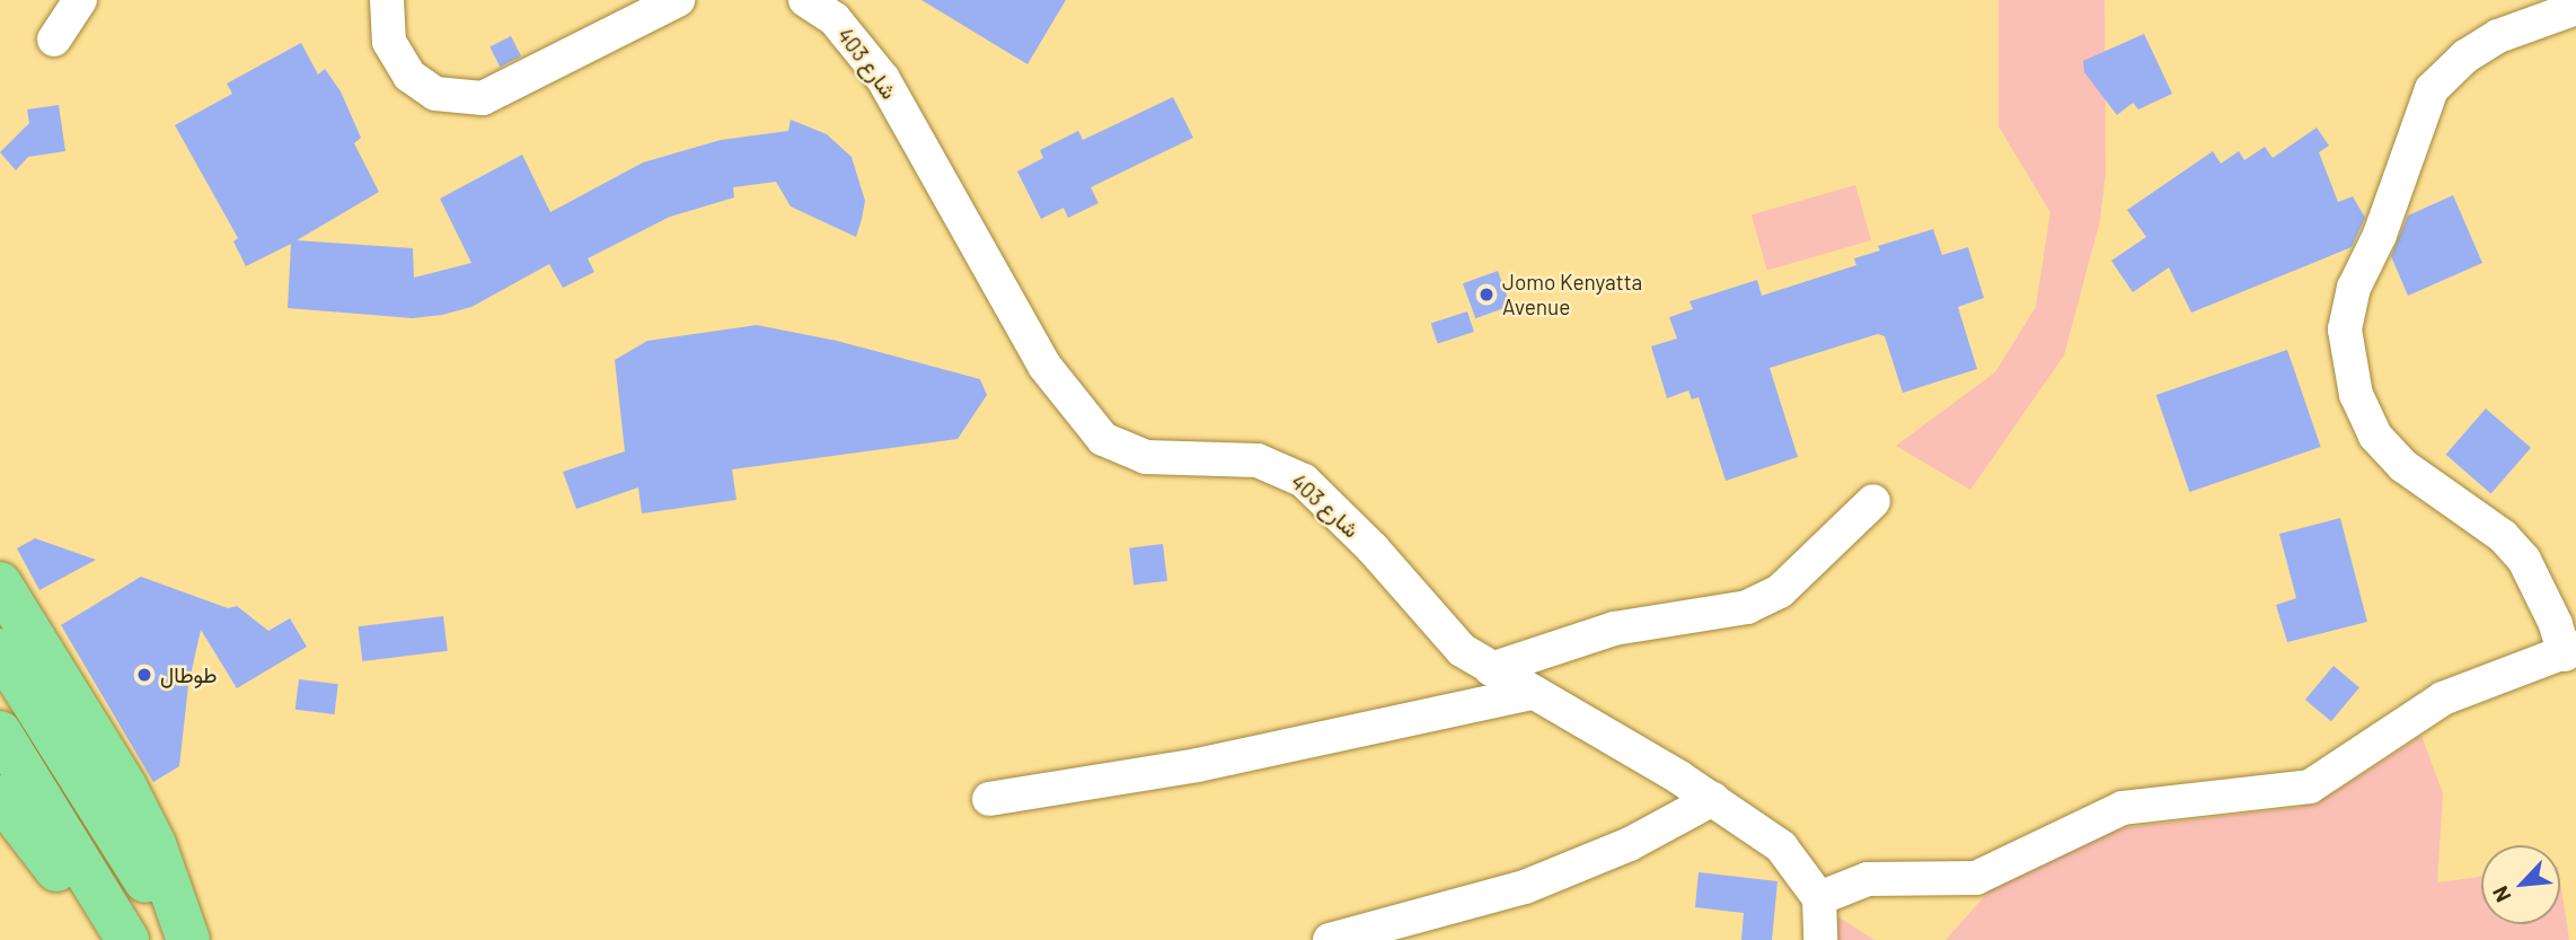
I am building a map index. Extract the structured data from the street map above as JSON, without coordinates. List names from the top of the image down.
{
  "streets": {
    "street": ["شارع 403"]
  },
  "places": ["Jomo Kenyatta Avenue", "طوطال"],
  "north": "bottom left"
}
